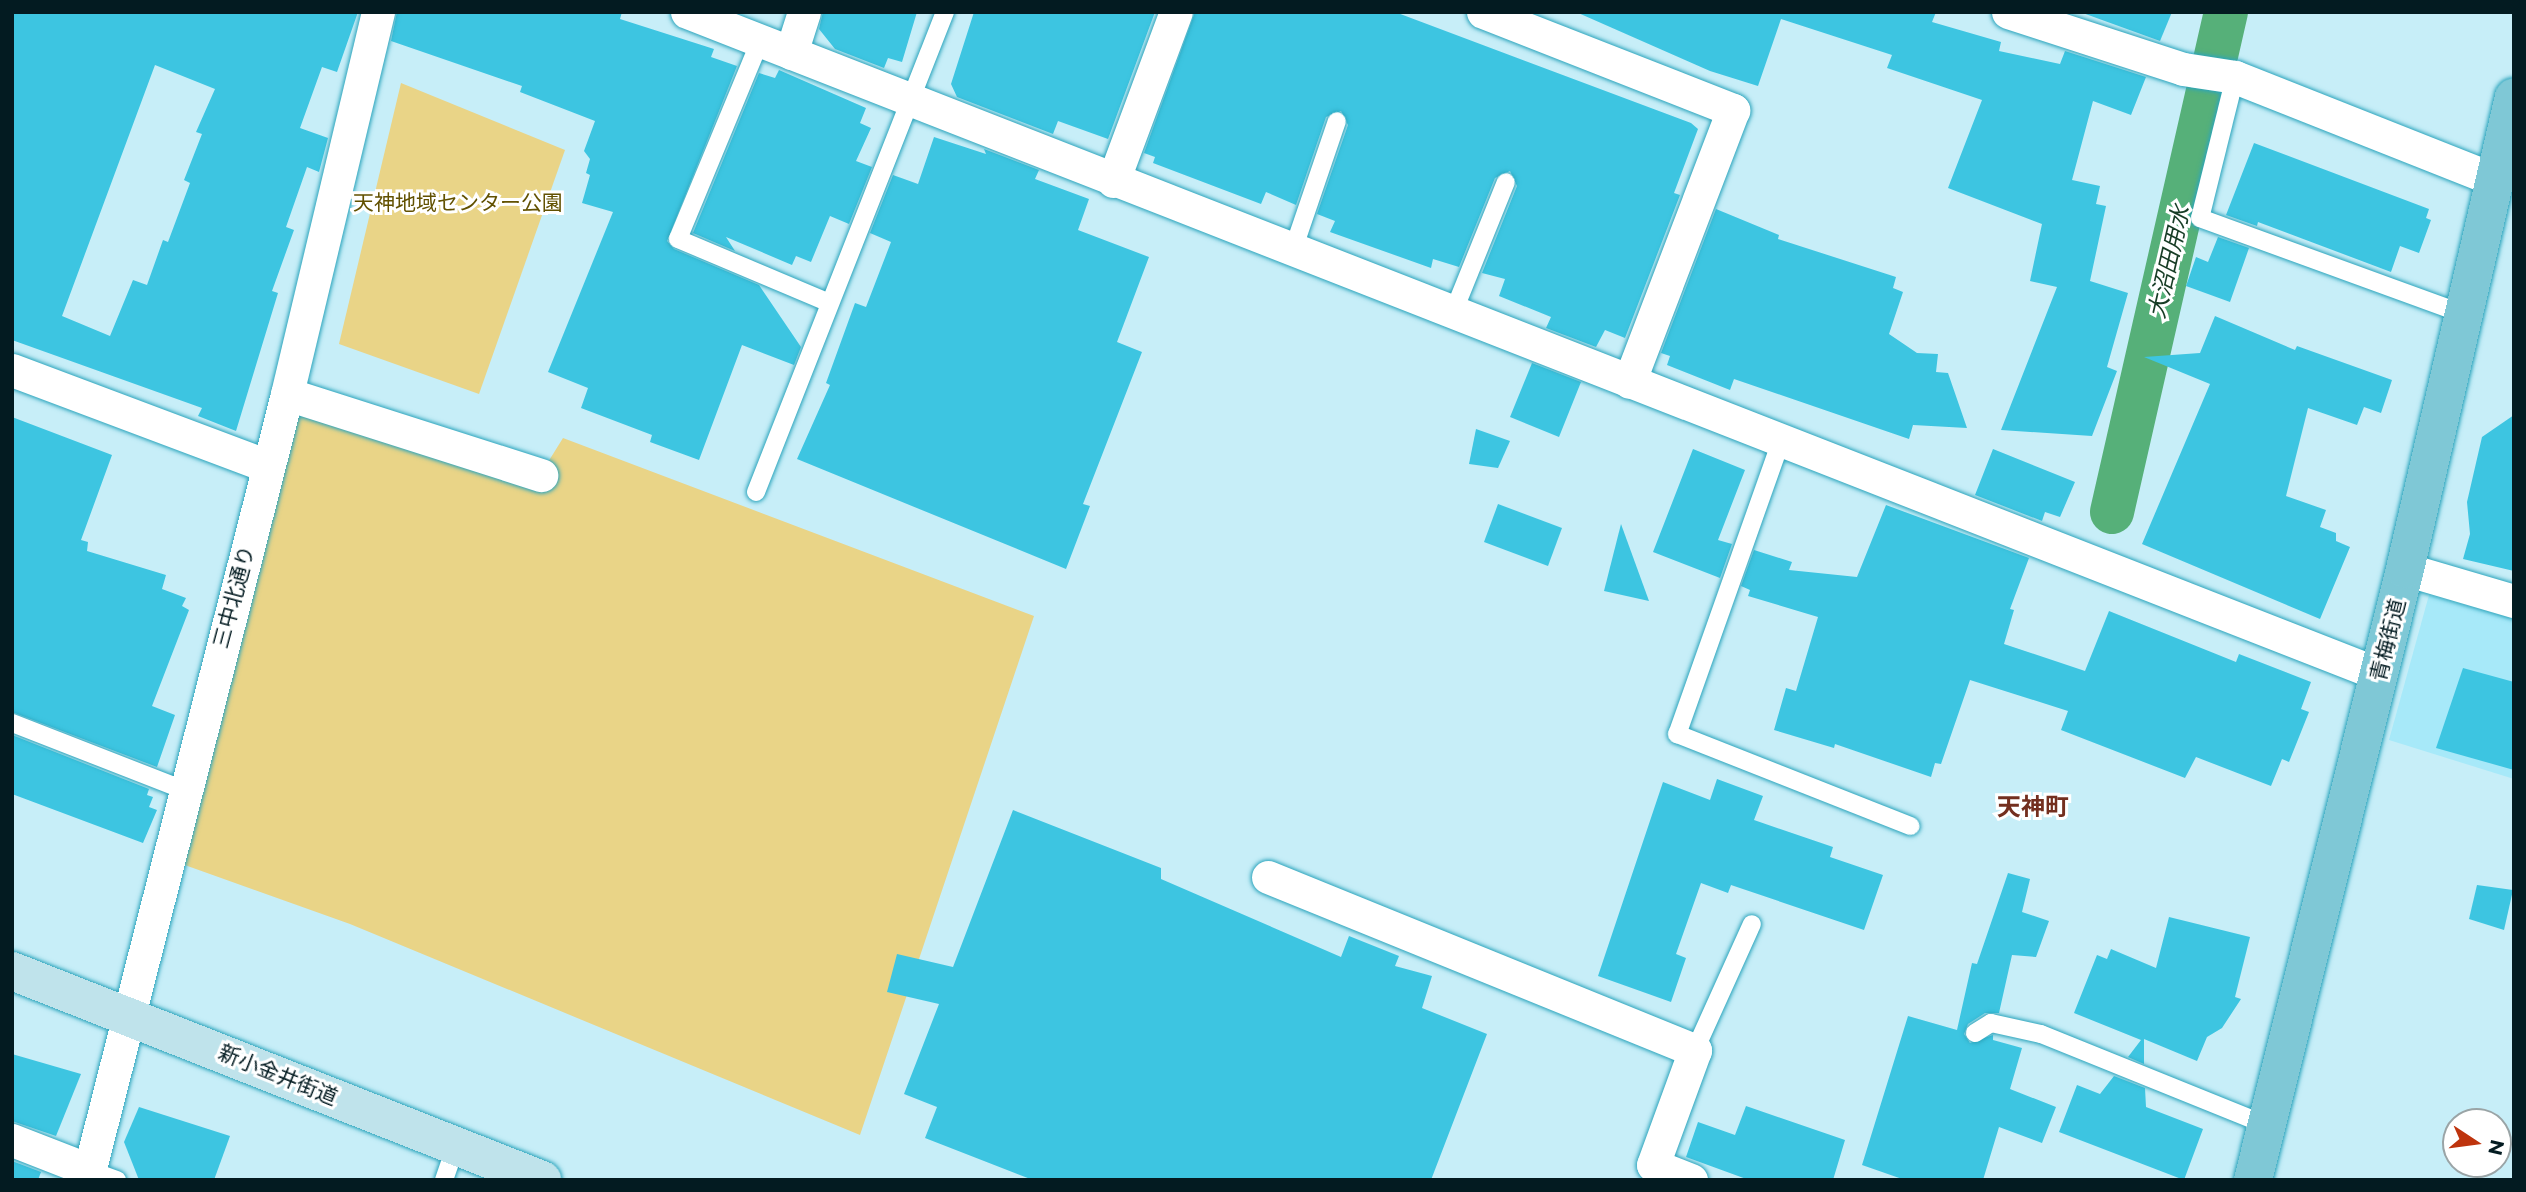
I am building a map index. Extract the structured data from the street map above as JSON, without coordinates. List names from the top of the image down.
{
  "streets": {
    "main road": ["青梅街道", "新小金井街道"],
    "street": ["三中北通り"]
  },
  "crossings": [
    ["三中北通り", "新小金井街道"]
  ],
  "districts": ["天神町"],
  "water": ["大沼田用水"],
  "parks": ["天神地域センター公園"],
  "north": "right"
}
